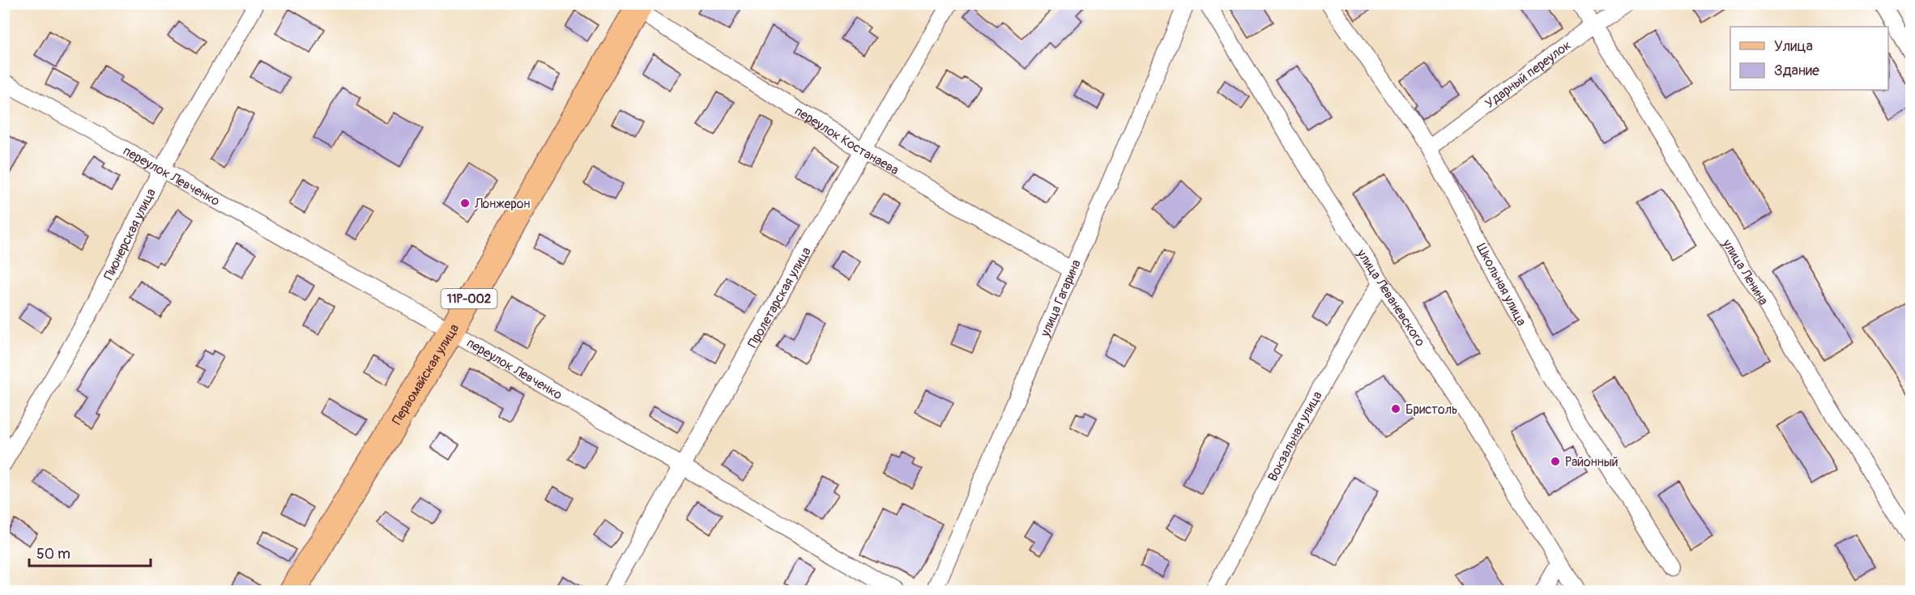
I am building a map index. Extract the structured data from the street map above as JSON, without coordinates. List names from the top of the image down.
{
  "streets": {
    "main road": ["11Р-002", "Первомайская улица"],
    "street": [
      "Ударный переулок",
      "переулок Костанаева",
      "переулок Левченко",
      "Пионерская улица",
      "улица Ленина",
      "Школьная улица",
      "Пролетарская улица",
      "улица Гагарина",
      "улица Леваневского",
      "Вокзальная улица"
    ]
  },
  "crossings": [
    ["Ударный переулок", "улица Ленина"],
    ["Ударный переулок", "Школьная улица"],
    ["переулок Костанаева", "Пролетарская улица"],
    ["переулок Костанаева", "улица Гагарина"],
    ["переулок Костанаева", "Первомайская улица"],
    ["переулок Левченко", "Пионерская улица"],
    ["переулок Левченко", "Пролетарская улица"],
    ["переулок Левченко", "Первомайская улица"],
    ["улица Леваневского", "Вокзальная улица"]
  ],
  "places": ["Лонжерон", "Бристоль", "Районный"],
  "legend": ["Улица", "Здание"],
  "scale_bar": "50 m"
}
